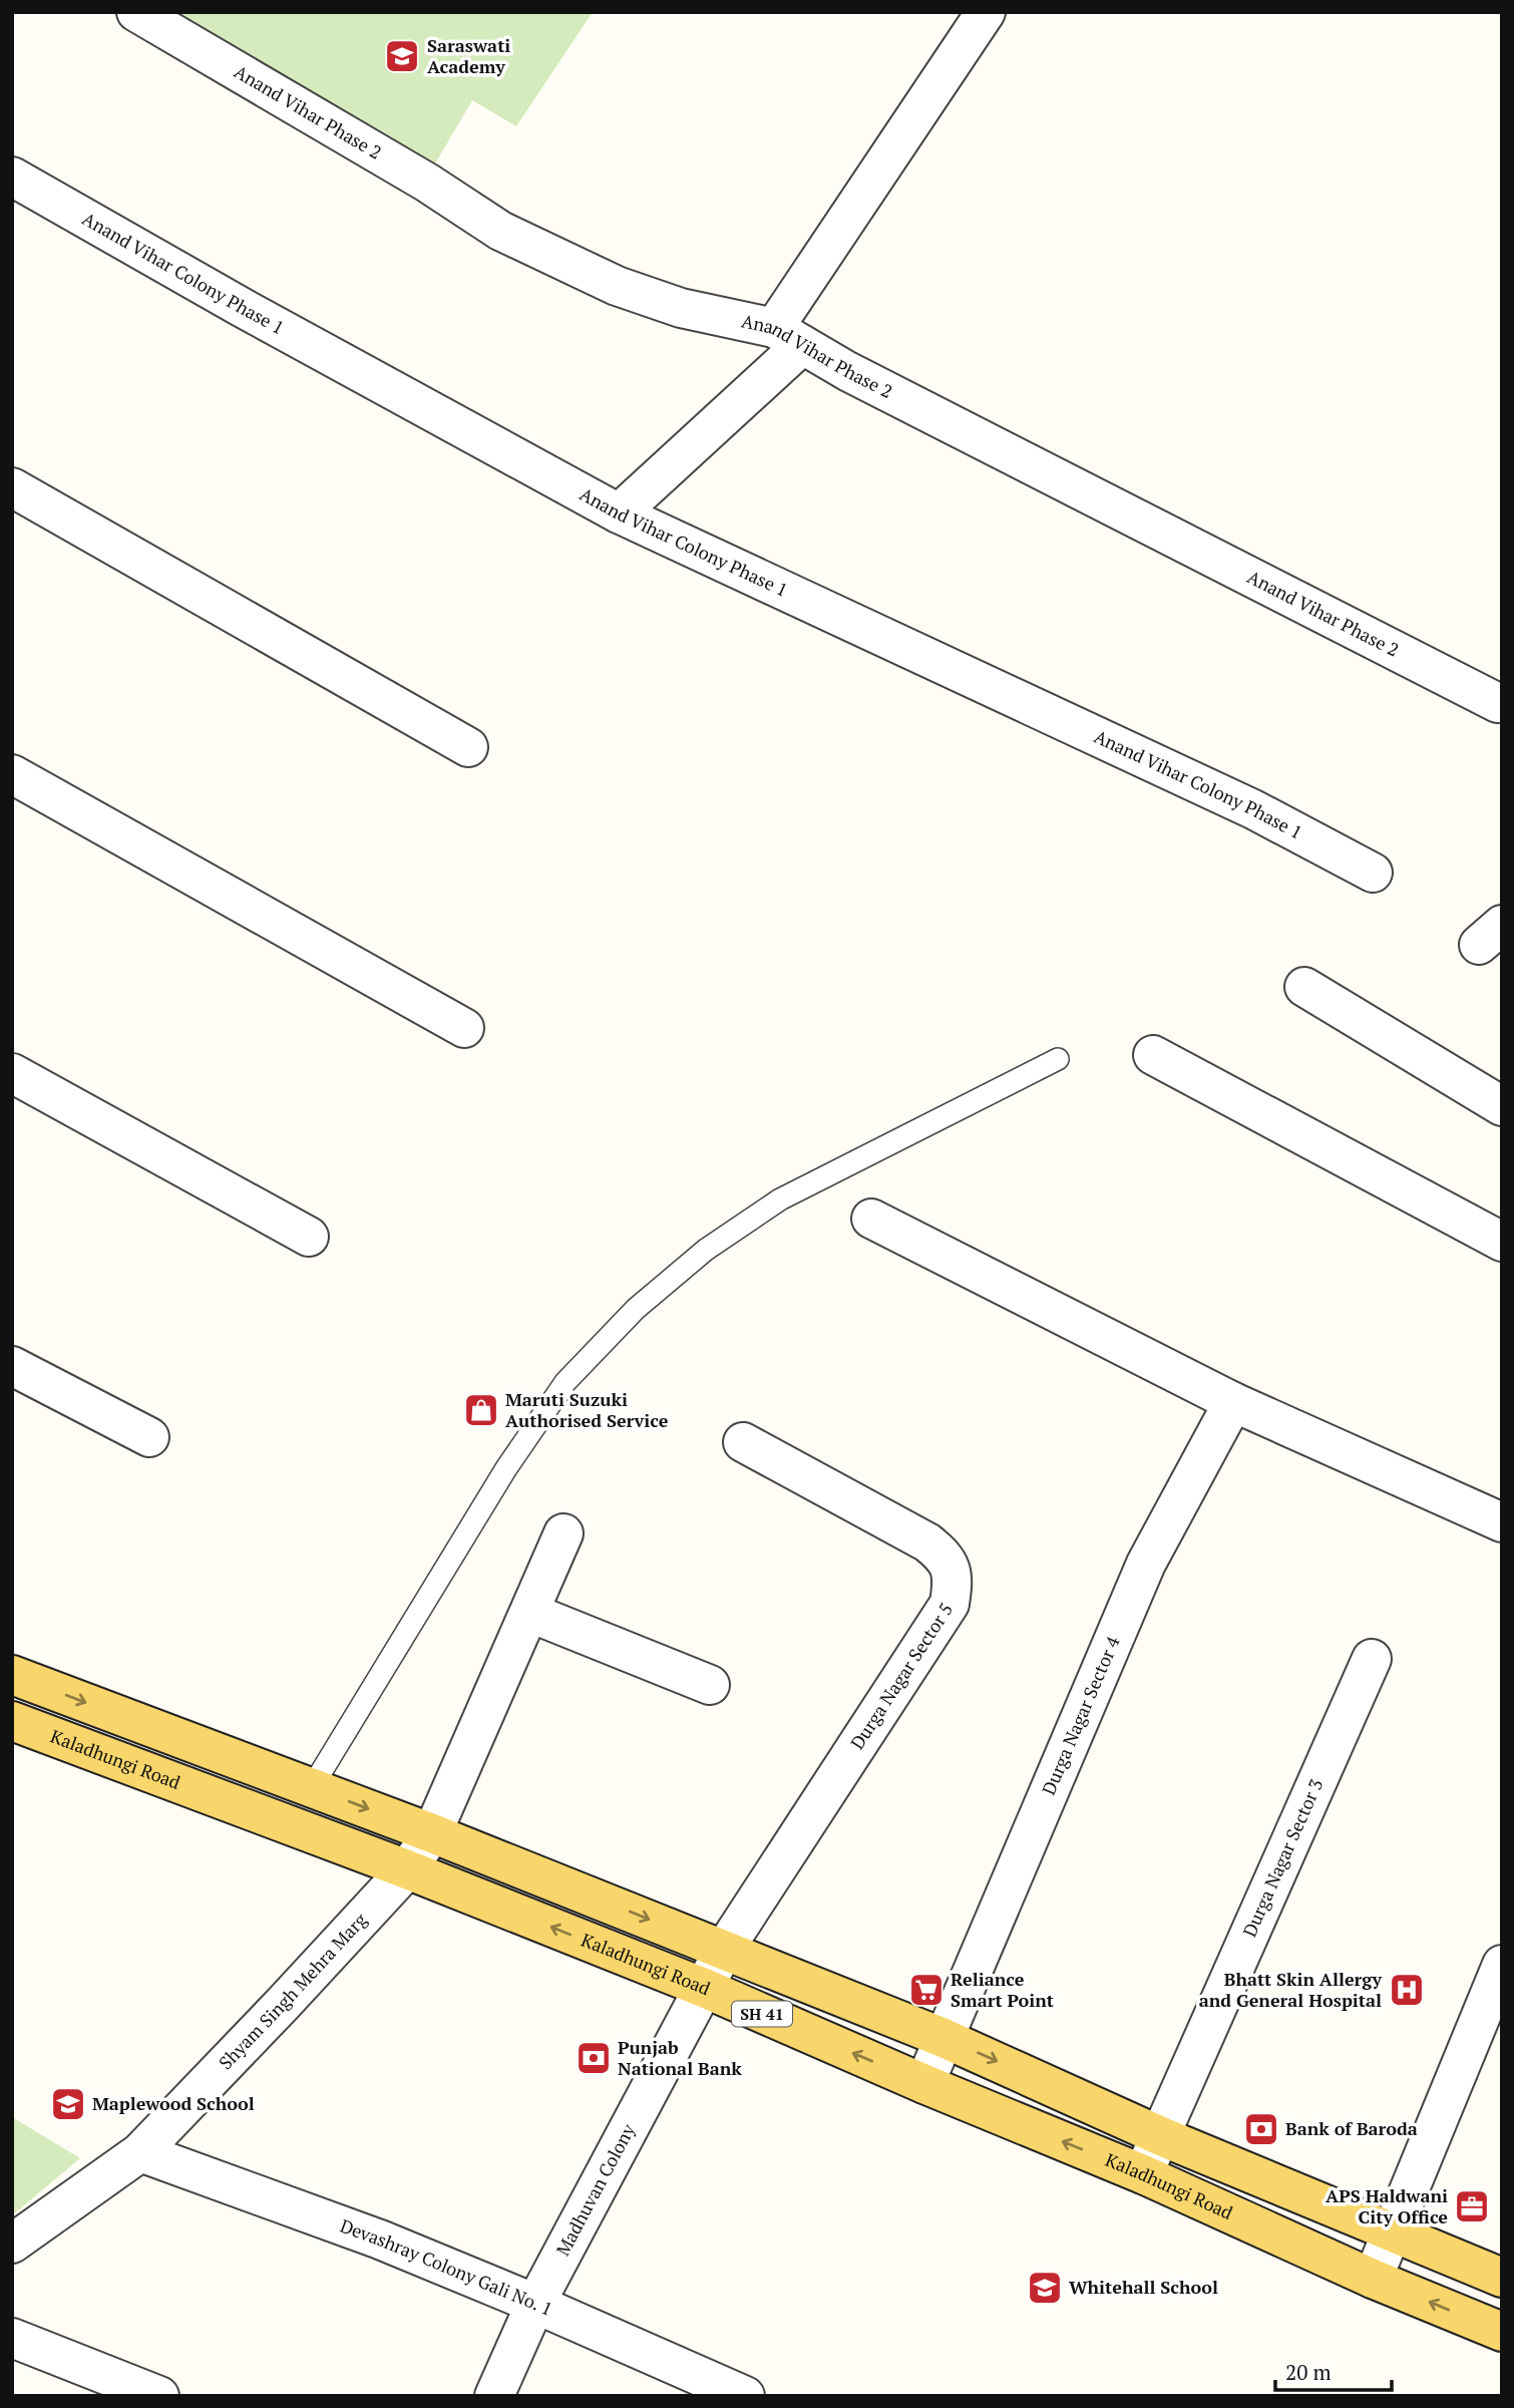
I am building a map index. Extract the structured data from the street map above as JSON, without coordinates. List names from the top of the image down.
{
  "streets": {
    "main road": ["Kaladhungi Road", "SH 41"],
    "street": [
      "Anand Vihar Phase 2",
      "Anand Vihar Colony Phase 1",
      "Durga Nagar Sector 5",
      "Durga Nagar Sector 4",
      "Durga Nagar Sector 3",
      "Shyam Singh Mehra Marg",
      "Madhuvan Colony",
      "Devashray Colony Gali No. 1"
    ]
  },
  "crossings": [
    ["Durga Nagar Sector 5", "Kaladhungi Road"],
    ["Durga Nagar Sector 5", "SH 41"],
    ["Durga Nagar Sector 5", "Madhuvan Colony"],
    ["Durga Nagar Sector 4", "Kaladhungi Road"],
    ["Durga Nagar Sector 4", "SH 41"],
    ["Kaladhungi Road", "Durga Nagar Sector 3"],
    ["Kaladhungi Road", "Shyam Singh Mehra Marg"],
    ["Kaladhungi Road", "Madhuvan Colony"],
    ["Durga Nagar Sector 3", "SH 41"],
    ["Shyam Singh Mehra Marg", "SH 41"],
    ["Shyam Singh Mehra Marg", "Devashray Colony Gali No. 1"],
    ["Madhuvan Colony", "Devashray Colony Gali No. 1"]
  ],
  "places": {
    "school or university": ["Saraswati Academy", "Maplewood School", "Whitehall School"],
    "shop": ["Maruti Suzuki Authorised Service"],
    "supermarket": ["Reliance Smart Point"],
    "hospital": ["Bhatt Skin Allergy and General Hospital"],
    "bank": ["Punjab National Bank", "Bank of Baroda"],
    "office": ["APS Haldwani City Office"]
  },
  "scale_bar": "20 m"
}
